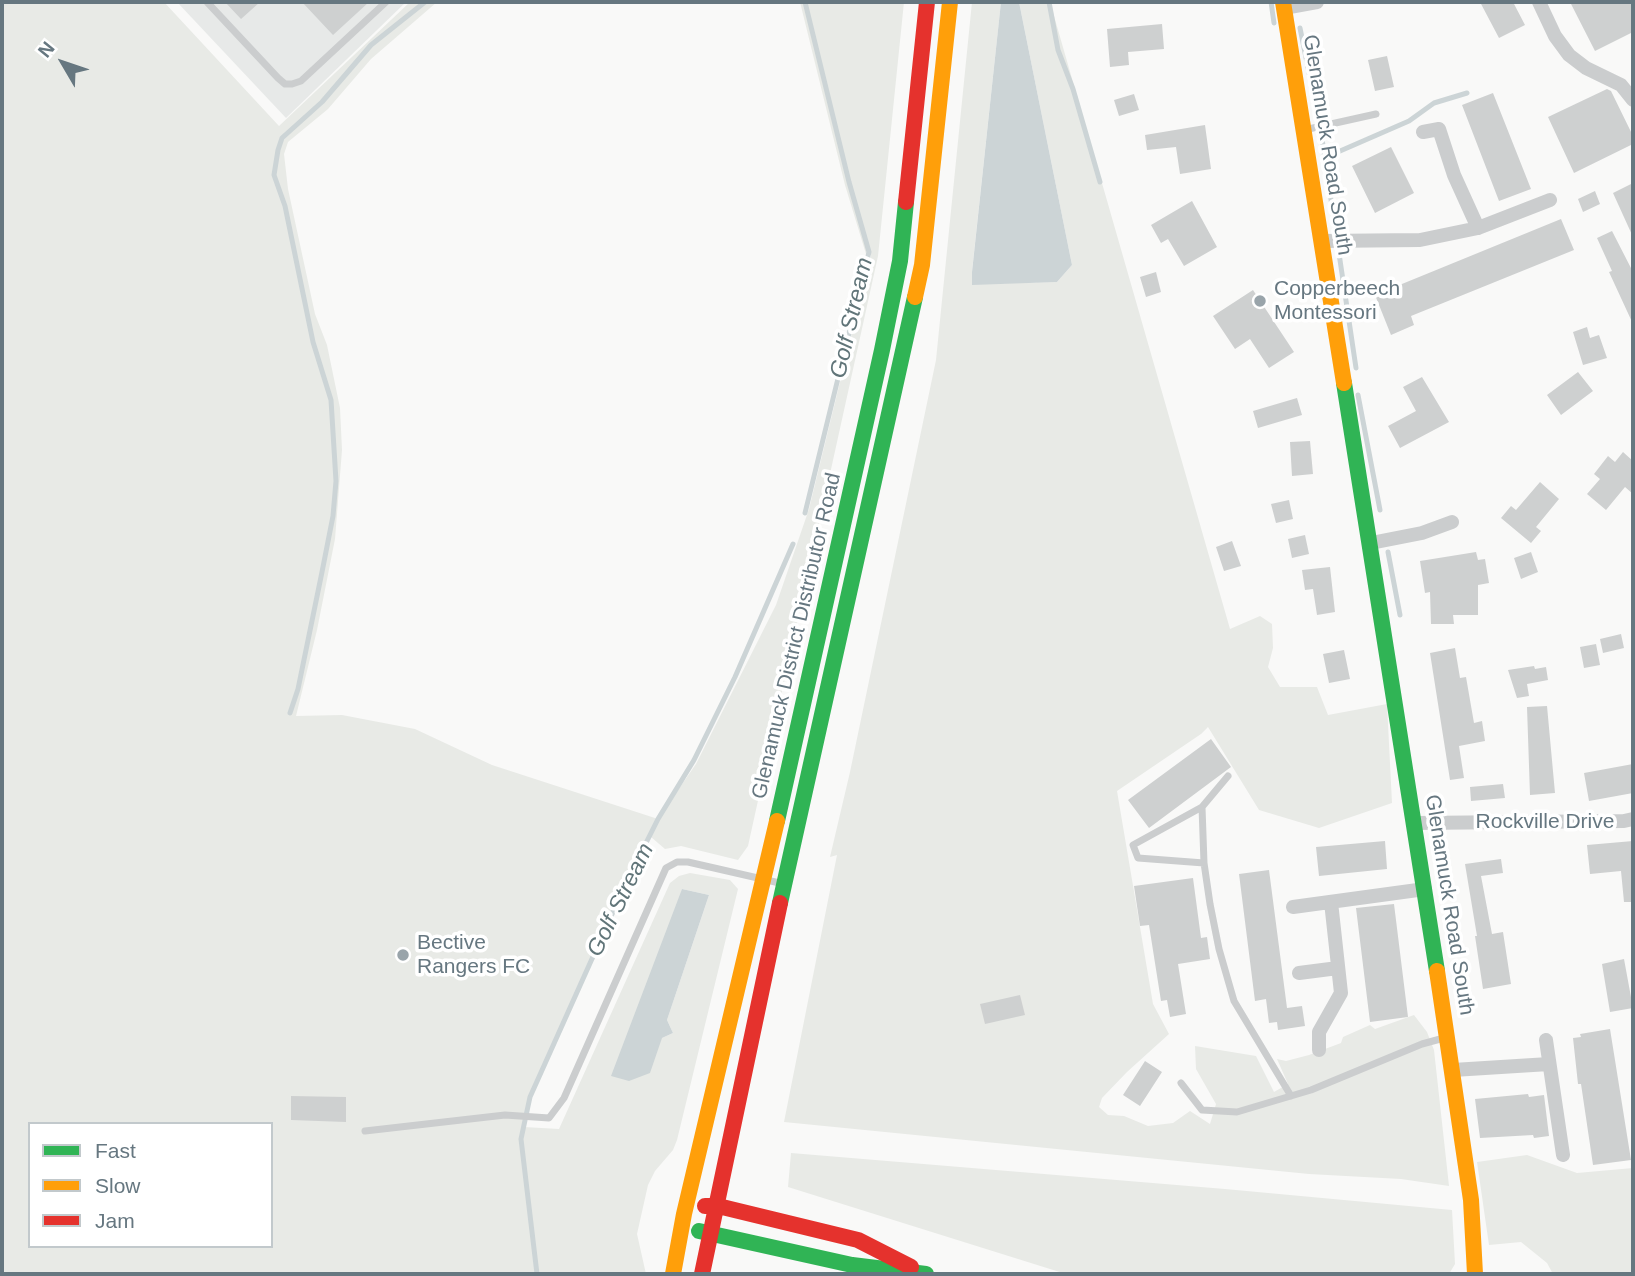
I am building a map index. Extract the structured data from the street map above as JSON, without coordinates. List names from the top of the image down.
{
  "streets": {
    "main road": ["Glenamuck Road South", "Glenamuck District Distributor Road"],
    "street": ["Rockville Drive"]
  },
  "crossings": [
    ["Glenamuck Road South", "Rockville Drive"]
  ],
  "water": ["Golf Stream"],
  "places": ["Copperbeech Montessori", "Bective Rangers FC"],
  "legend": ["Fast", "Slow", "Jam"],
  "north": "top left"
}
